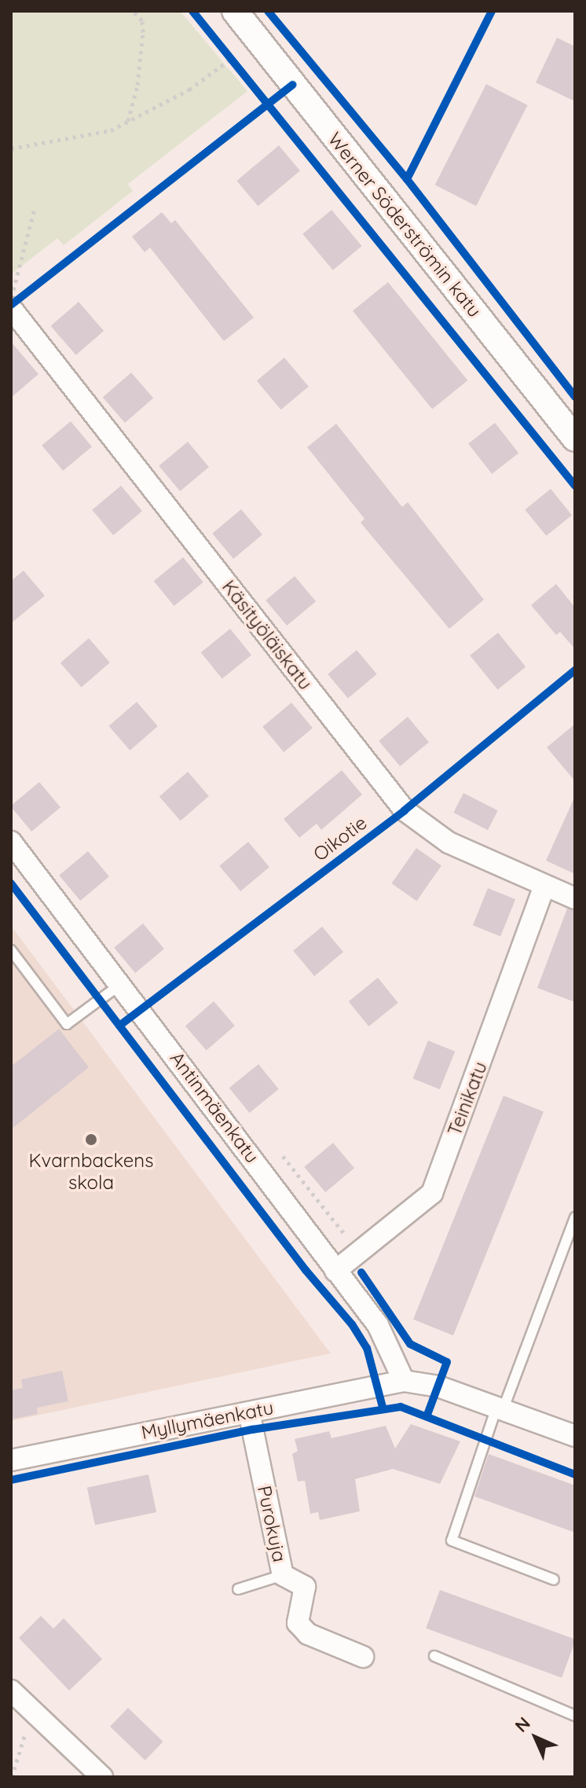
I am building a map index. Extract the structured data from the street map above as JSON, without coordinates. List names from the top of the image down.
{
  "streets": {
    "street": [
      "Werner Söderströmin katu",
      "Käsityöläiskatu",
      "Teinikatu",
      "Antinmäenkatu",
      "Myllymäenkatu",
      "Purokuja"
    ],
    "cycle path": ["Oikotie"]
  },
  "crossings": [
    ["Käsityöläiskatu", "Teinikatu"],
    ["Teinikatu", "Antinmäenkatu"],
    ["Antinmäenkatu", "Myllymäenkatu"],
    ["Myllymäenkatu", "Purokuja"]
  ],
  "places": ["Kvarnbackens skola"],
  "north": "top left"
}
